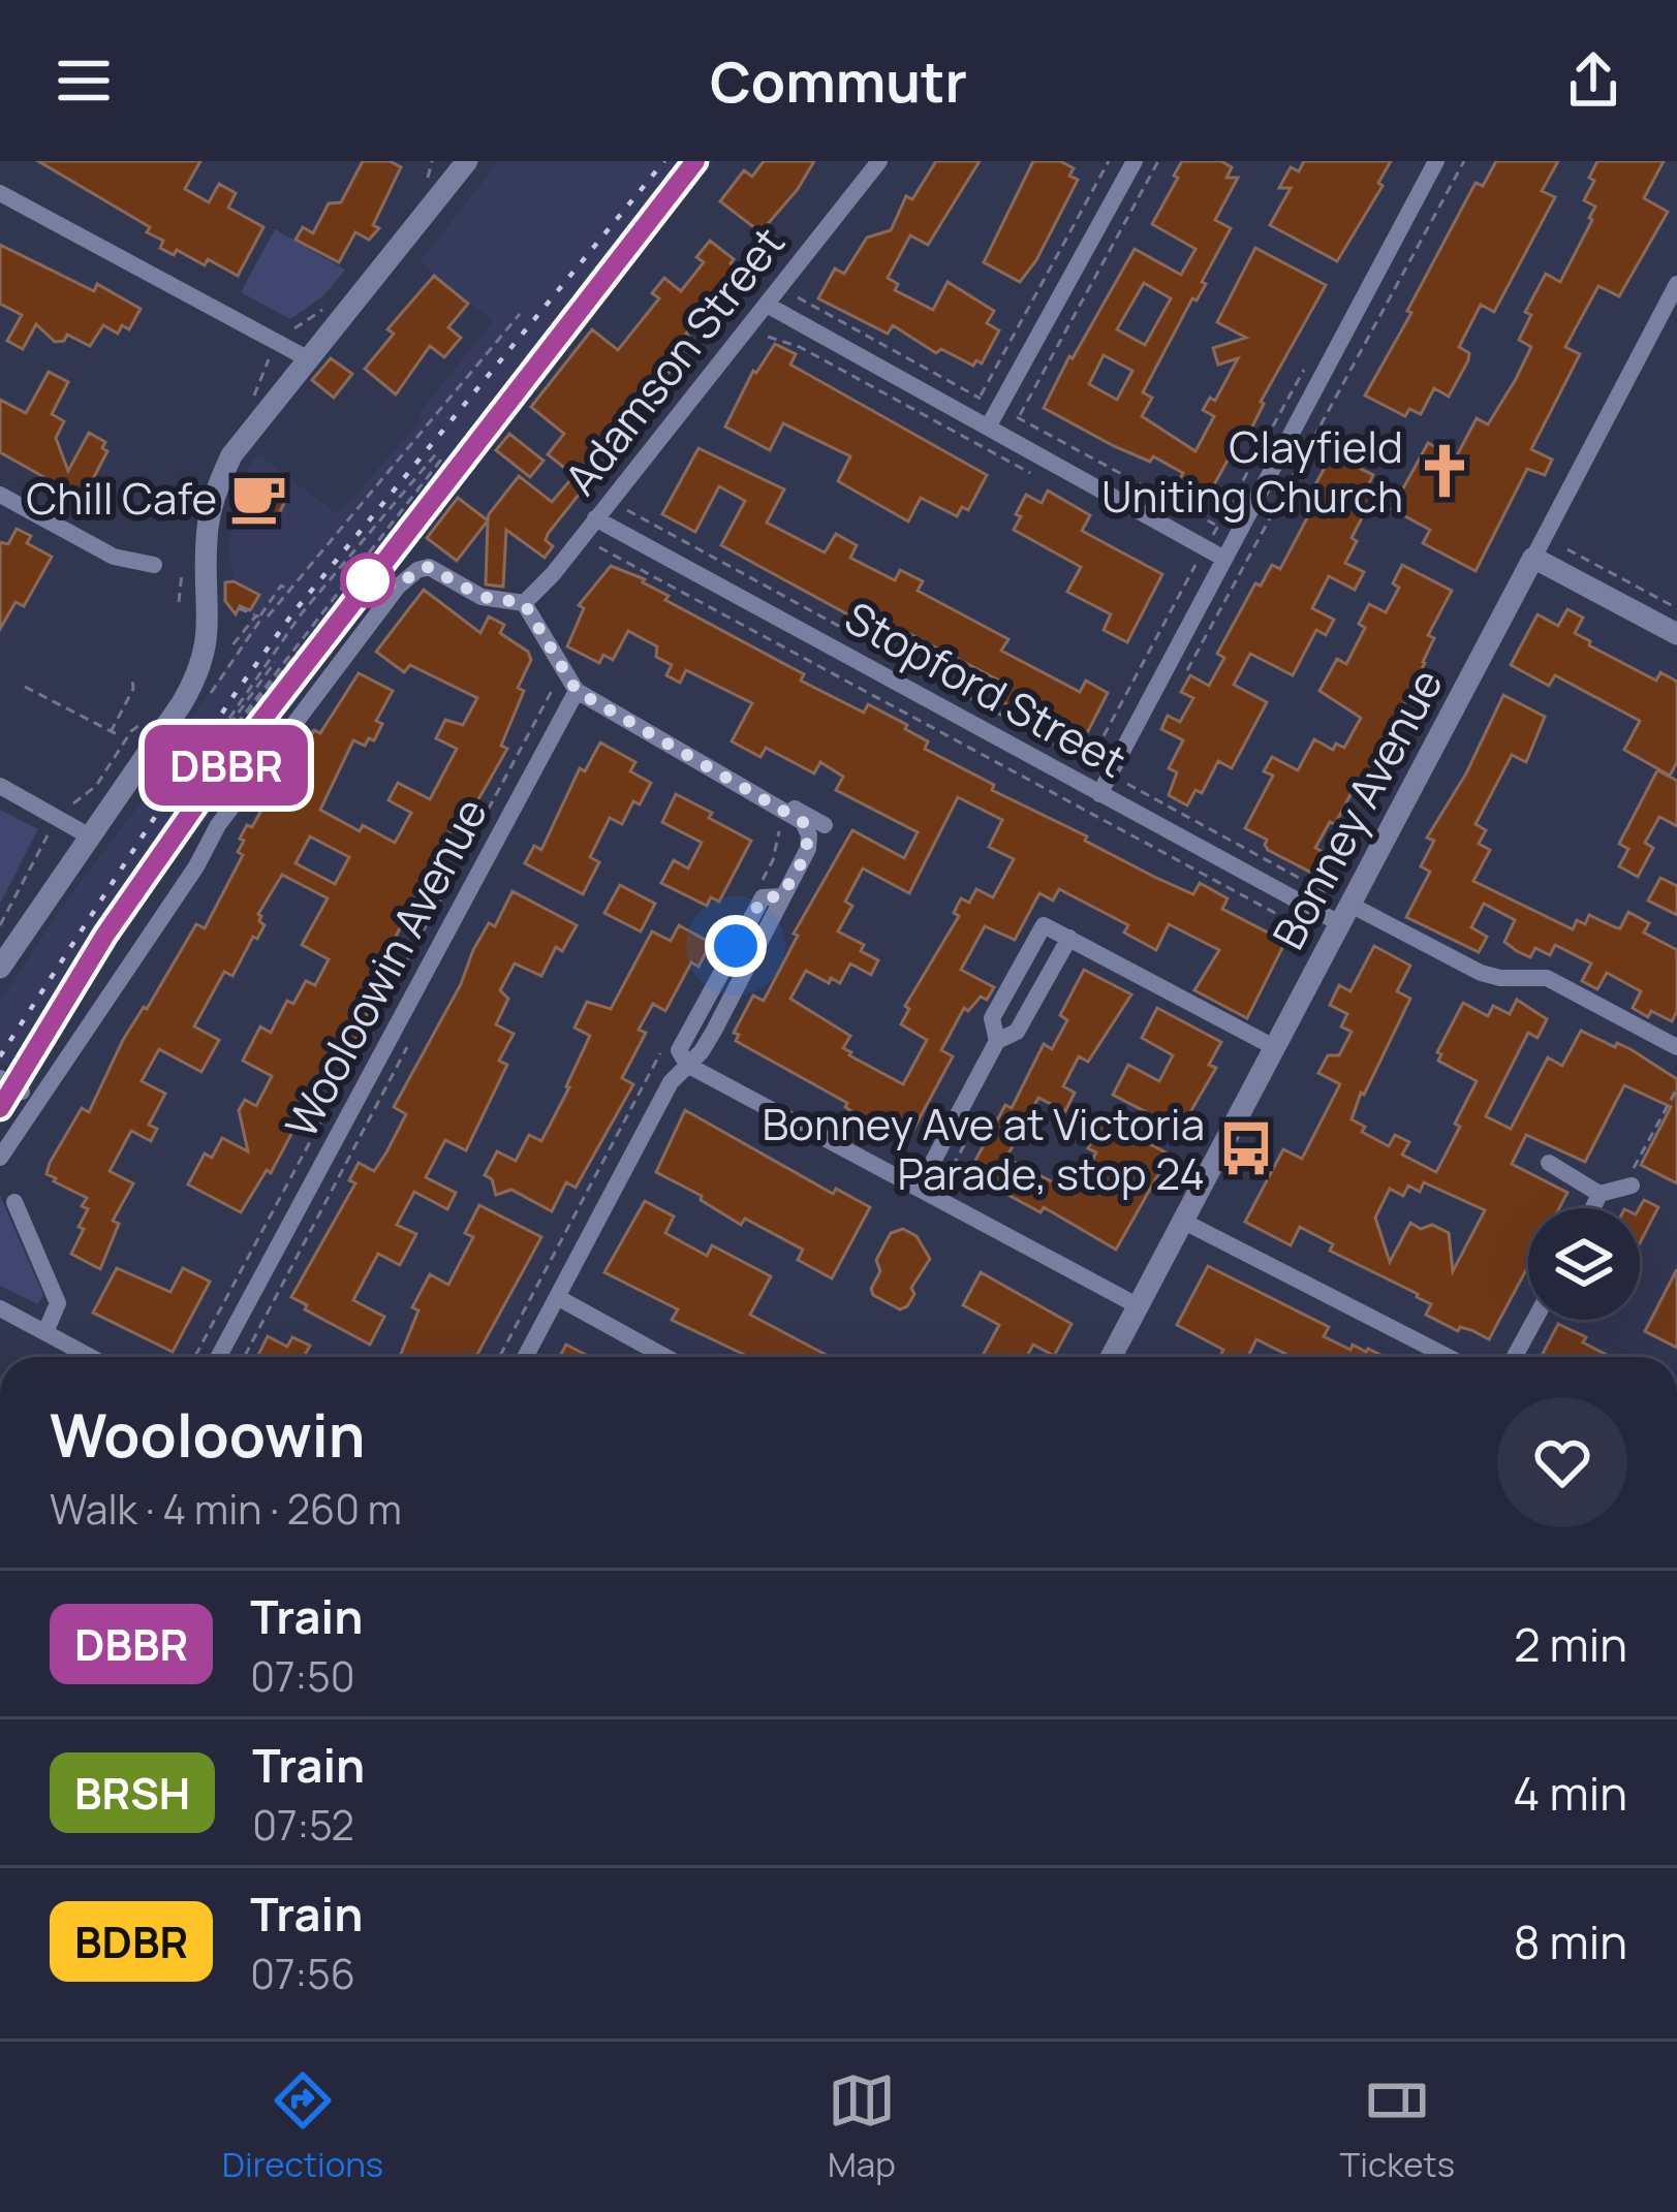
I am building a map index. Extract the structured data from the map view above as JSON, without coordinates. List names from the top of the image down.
{
  "streets": {
    "street": [
      "Adamson Street",
      "Stopford Street",
      "Bonney Avenue",
      "Wooloowin Avenue"
    ]
  },
  "crossings": [
    ["Adamson Street", "Stopford Street"],
    ["Stopford Street", "Bonney Avenue"]
  ],
  "places": {
    "church": ["Clayfield Uniting Church"],
    "cafe": ["Chill Cafe"],
    "bus stop": ["Bonney Ave at Victoria Parade, stop 24"]
  },
  "page": {
    "header": "Commutr",
    "on_map": "DBBR",
    "heading": ["Wooloowin", "Walk · 4 min · 260 m"],
    "list": [
      {
        "mark": "DBBR",
        "name": "Train",
        "note": "07:50",
        "value": "2 min"
      },
      {
        "mark": "BRSH",
        "name": "Train",
        "note": "07:52",
        "value": "4 min"
      },
      {
        "mark": "BDBR",
        "name": "Train",
        "note": "07:56",
        "value": "8 min"
      }
    ],
    "tabs": ["Directions", "Map", "Tickets"]
  }
}
